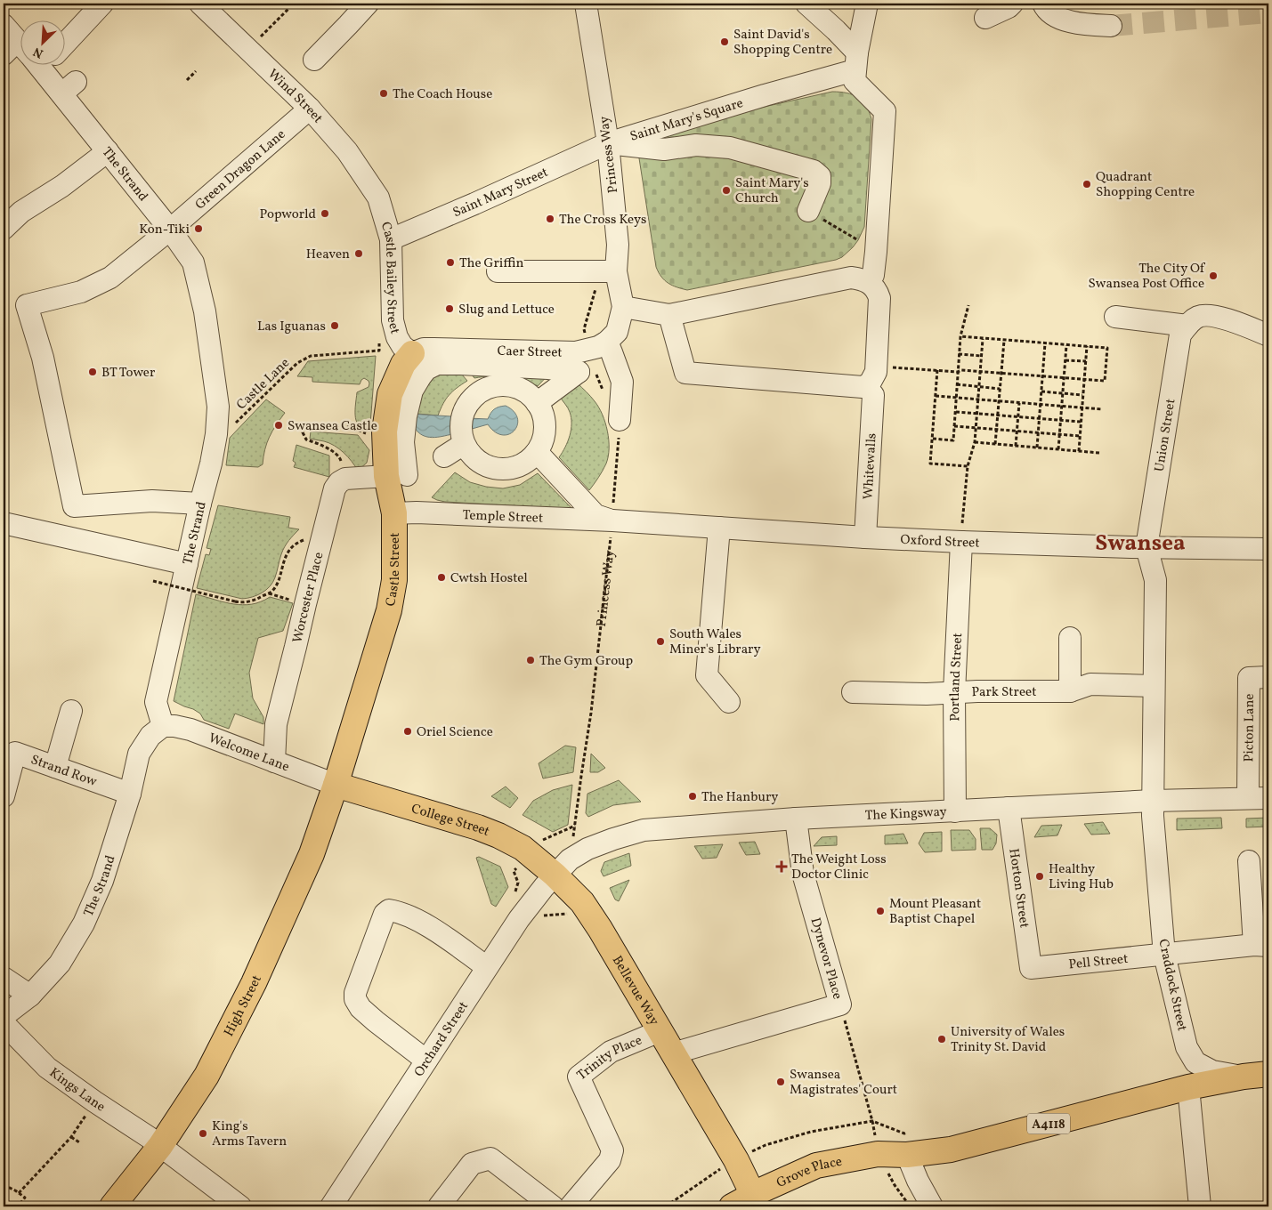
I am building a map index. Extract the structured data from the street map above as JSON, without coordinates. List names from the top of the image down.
{
  "streets": {
    "main road": [
      "Castle Street",
      "College Street",
      "Bellevue Way",
      "High Street",
      "A4118",
      "Grove Place"
    ],
    "street": [
      "Wind Street",
      "Saint Mary's Square",
      "Princess Way",
      "Green Dragon Lane",
      "The Strand",
      "Saint Mary Street",
      "Castle Bailey Street",
      "Caer Street",
      "Union Street",
      "Whitewalls",
      "Temple Street",
      "Oxford Street",
      "Worcester Place",
      "Portland Street",
      "Park Street",
      "Picton Lane",
      "Welcome Lane",
      "Strand Row",
      "The Kingsway",
      "Horton Street",
      "Dynevor Place",
      "Pell Street",
      "Craddock Street",
      "Orchard Street",
      "Trinity Place",
      "Kings Lane"
    ],
    "path": ["Castle Lane"]
  },
  "crossings": [
    ["Wind Street", "Green Dragon Lane"],
    ["Wind Street", "Castle Bailey Street"],
    ["Saint Mary's Square", "Princess Way"],
    ["Saint Mary's Square", "Saint Mary Street"],
    ["Princess Way", "Saint Mary Street"],
    ["Princess Way", "Temple Street"],
    ["Princess Way", "Oxford Street"],
    ["Green Dragon Lane", "The Strand"],
    ["The Strand", "Castle Lane"],
    ["The Strand", "Welcome Lane"],
    ["The Strand", "Strand Row"],
    ["Saint Mary Street", "Castle Bailey Street"],
    ["Castle Bailey Street", "Caer Street"],
    ["Castle Bailey Street", "Castle Street"],
    ["Caer Street", "Castle Street"],
    ["Union Street", "Oxford Street"],
    ["Whitewalls", "Oxford Street"],
    ["Temple Street", "Oxford Street"],
    ["Temple Street", "Castle Street"],
    ["Oxford Street", "Portland Street"],
    ["Castle Street", "Welcome Lane"],
    ["Castle Street", "College Street"],
    ["Castle Street", "High Street"],
    ["Worcester Place", "Welcome Lane"],
    ["Portland Street", "Park Street"],
    ["Portland Street", "The Kingsway"],
    ["Picton Lane", "The Kingsway"],
    ["Welcome Lane", "College Street"],
    ["Welcome Lane", "High Street"],
    ["The Kingsway", "College Street"],
    ["The Kingsway", "Horton Street"],
    ["The Kingsway", "Dynevor Place"],
    ["The Kingsway", "Craddock Street"],
    ["The Kingsway", "Bellevue Way"],
    ["The Kingsway", "Orchard Street"],
    ["College Street", "Bellevue Way"],
    ["College Street", "High Street"],
    ["College Street", "Orchard Street"],
    ["Horton Street", "Pell Street"],
    ["Dynevor Place", "Bellevue Way"],
    ["Pell Street", "Craddock Street"],
    ["Craddock Street", "A4118"],
    ["Bellevue Way", "Orchard Street"],
    ["Bellevue Way", "Trinity Place"],
    ["High Street", "Kings Lane"],
    ["A4118", "Grove Place"]
  ],
  "districts": ["Swansea"],
  "places": {
    "other": [
      "Saint David's Shopping Centre",
      "The Coach House",
      "Quadrant Shopping Centre",
      "Saint Mary's Church",
      "Popworld",
      "The Cross Keys",
      "Kon-Tiki",
      "Heaven",
      "The Griffin",
      "The City Of Swansea Post Office",
      "Slug and Lettuce",
      "Las Iguanas",
      "BT Tower",
      "Swansea Castle",
      "Cwtsh Hostel",
      "South Wales Miner's Library",
      "The Gym Group",
      "Oriel Science",
      "The Hanbury",
      "Healthy Living Hub",
      "Mount Pleasant Baptist Chapel",
      "University of Wales Trinity St. David",
      "Swansea Magistrates' Court",
      "King's Arms Tavern"
    ],
    "health": ["The Weight Loss Doctor Clinic"]
  },
  "north": "bottom left"
}
